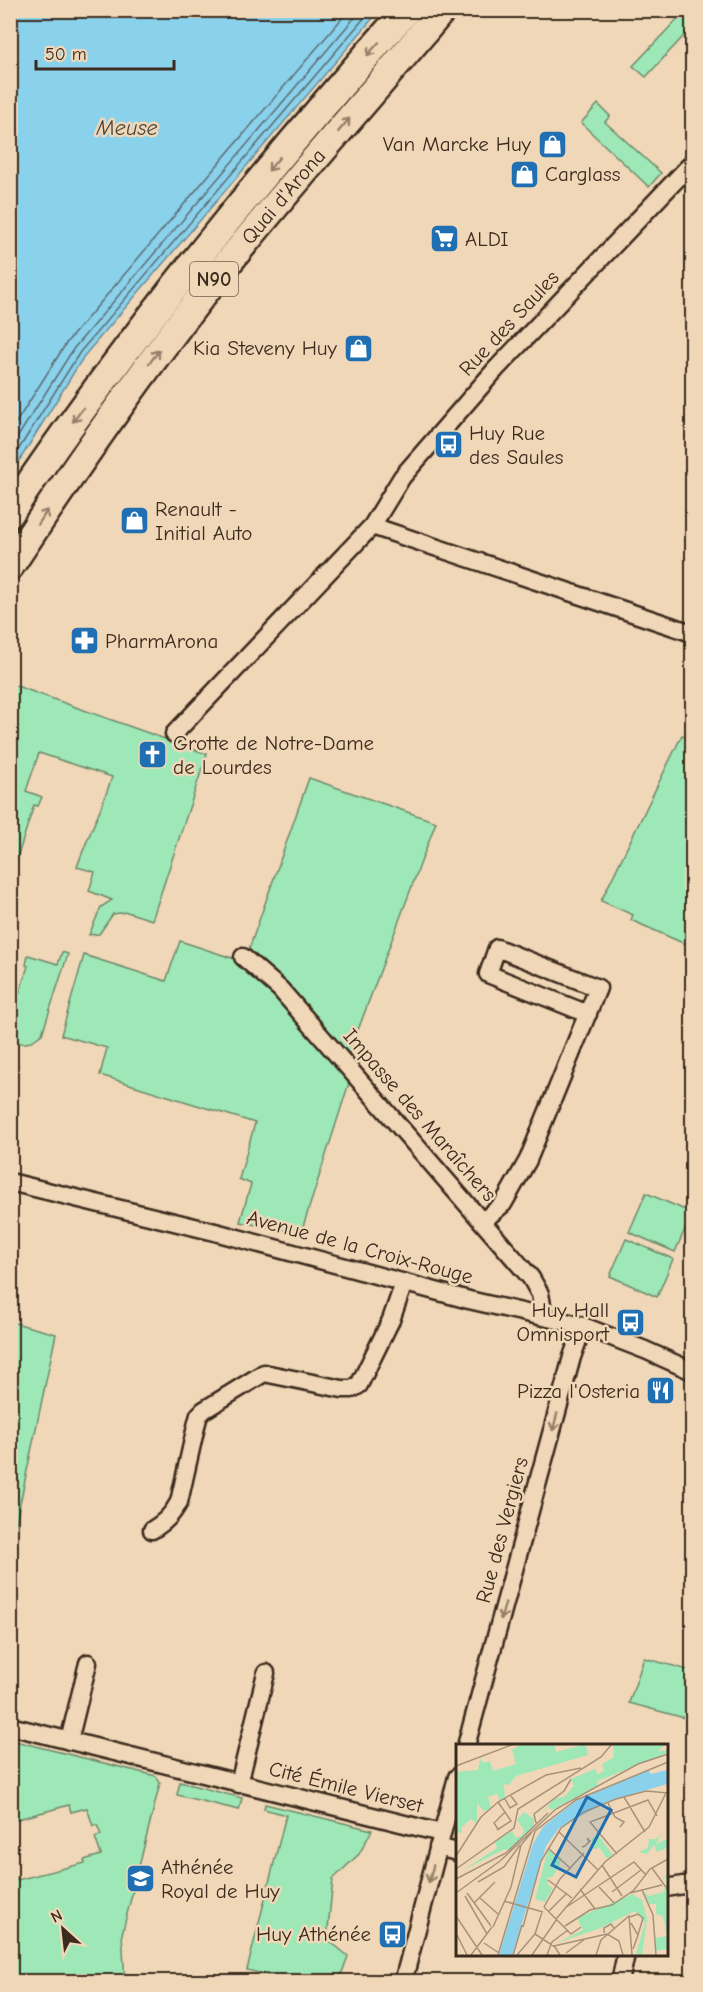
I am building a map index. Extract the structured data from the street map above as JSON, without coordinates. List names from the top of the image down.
{
  "streets": {
    "main road": ["Quai d'Arona", "N90"],
    "street": [
      "Rue des Saules",
      "Impasse des Maraîchers",
      "Avenue de la Croix-Rouge",
      "Rue des Vergiers",
      "Cité Émile Vierset"
    ]
  },
  "crossings": [
    ["Impasse des Maraîchers", "Avenue de la Croix-Rouge"],
    ["Avenue de la Croix-Rouge", "Rue des Vergiers"]
  ],
  "one_way": ["Rue des Vergiers"],
  "water": ["Meuse"],
  "places": {
    "shop": [
      "Van Marcke Huy",
      "Carglass",
      "Kia Steveny Huy",
      "Renault - Initial Auto"
    ],
    "supermarket": ["ALDI"],
    "bus stop": ["Huy Rue des Saules", "Huy Hall Omnisport", "Huy Athénée"],
    "pharmacy": ["PharmArona"],
    "church": ["Grotte de Notre-Dame de Lourdes"],
    "restaurant": ["Pizza l'Osteria"],
    "school or university": ["Athénée Royal de Huy"]
  },
  "scale_bar": "50 m",
  "north": "top left"
}
